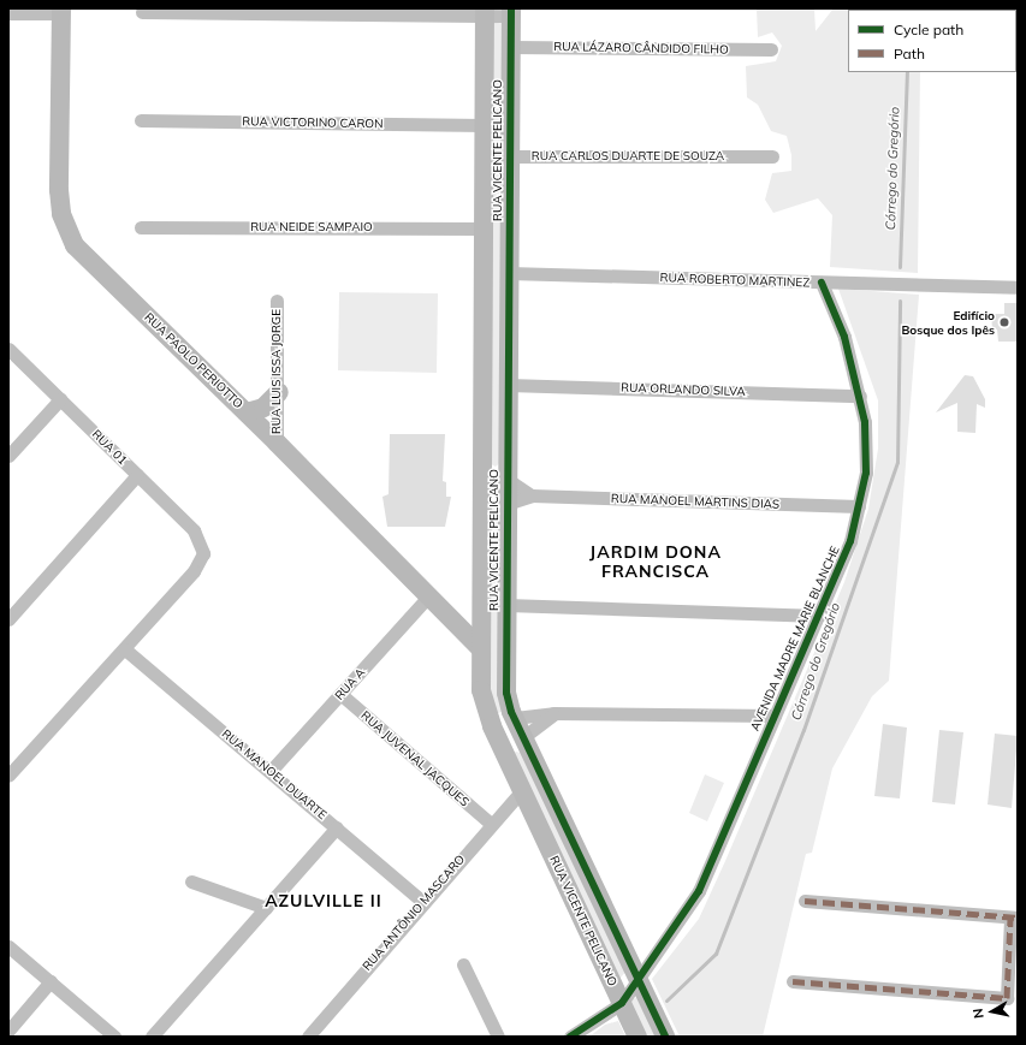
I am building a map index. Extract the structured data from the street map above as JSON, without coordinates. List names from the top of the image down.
{
  "streets": {
    "street": [
      "RUA LÁZARO CÂNDIDO FILHO",
      "RUA VICTORINO CARON",
      "RUA VICENTE PELICANO",
      "RUA CARLOS DUARTE DE SOUZA",
      "RUA NEIDE SAMPAIO",
      "RUA ROBERTO MARTINEZ",
      "RUA PAOLO PERIOTTO",
      "RUA LUIS ISSA JORGE",
      "RUA ORLANDO SILVA",
      "RUA 01",
      "RUA MANOEL MARTINS DIAS",
      "AVENIDA MADRE MARIE BLANCHE",
      "RUA A",
      "RUA JUVENAL JACQUES",
      "RUA MANOEL DUARTE",
      "RUA ANTÔNIO MASCARO"
    ]
  },
  "crossings": [
    ["RUA LÁZARO CÂNDIDO FILHO", "RUA VICENTE PELICANO"],
    ["RUA VICTORINO CARON", "RUA VICENTE PELICANO"],
    ["RUA VICENTE PELICANO", "RUA CARLOS DUARTE DE SOUZA"],
    ["RUA VICENTE PELICANO", "RUA NEIDE SAMPAIO"],
    ["RUA VICENTE PELICANO", "RUA ROBERTO MARTINEZ"],
    ["RUA VICENTE PELICANO", "RUA PAOLO PERIOTTO"],
    ["RUA VICENTE PELICANO", "RUA ORLANDO SILVA"],
    ["RUA VICENTE PELICANO", "RUA MANOEL MARTINS DIAS"],
    ["RUA VICENTE PELICANO", "AVENIDA MADRE MARIE BLANCHE"],
    ["RUA VICENTE PELICANO", "RUA ANTÔNIO MASCARO"],
    ["RUA ROBERTO MARTINEZ", "AVENIDA MADRE MARIE BLANCHE"],
    ["RUA PAOLO PERIOTTO", "RUA LUIS ISSA JORGE"],
    ["RUA PAOLO PERIOTTO", "RUA A"],
    ["RUA ORLANDO SILVA", "AVENIDA MADRE MARIE BLANCHE"],
    ["RUA 01", "RUA MANOEL DUARTE"],
    ["RUA MANOEL MARTINS DIAS", "AVENIDA MADRE MARIE BLANCHE"],
    ["RUA A", "RUA JUVENAL JACQUES"],
    ["RUA A", "RUA MANOEL DUARTE"],
    ["RUA JUVENAL JACQUES", "RUA ANTÔNIO MASCARO"],
    ["RUA MANOEL DUARTE", "RUA ANTÔNIO MASCARO"]
  ],
  "districts": ["JARDIM DONA FRANCISCA", "AZULVILLE II"],
  "water": ["Córrego do Gregório"],
  "places": ["Edifício Bosque dos Ipês"],
  "legend": ["Cycle path", "Path"],
  "north": "left"
}
